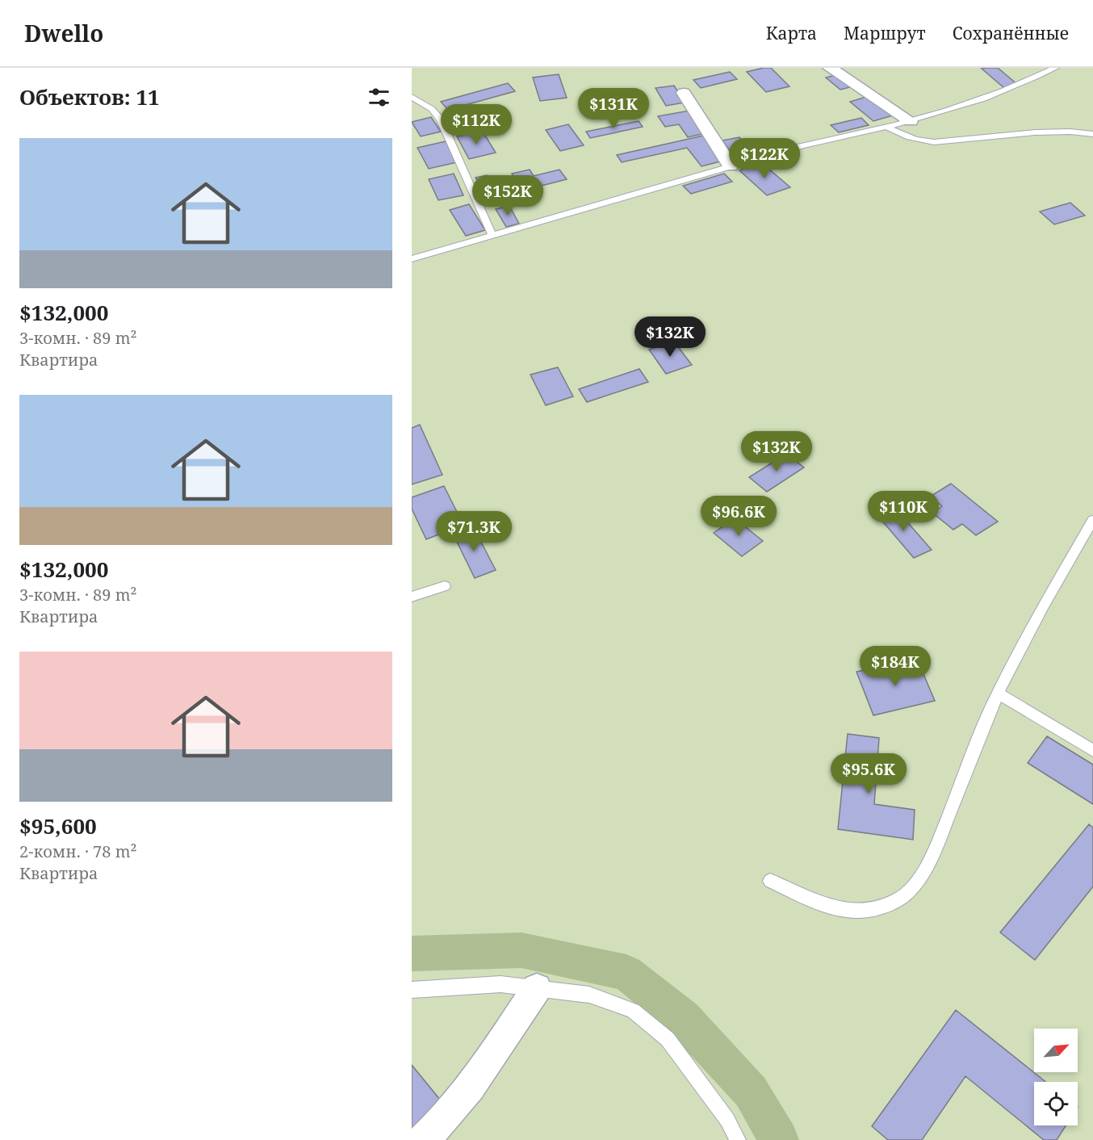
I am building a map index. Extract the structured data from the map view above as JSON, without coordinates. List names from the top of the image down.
{
  "north": "top right",
  "page": {
    "header": "Dwello",
    "nav": ["Карта", "Маршрут", "Сохранённые"],
    "heading": "Объектов: 11",
    "price": [
      "$131K",
      "$112K",
      "$122K",
      "$152K",
      "$132K",
      "$132K",
      "$110K",
      "$96.6K",
      "$71.3K",
      "$184K",
      "$95.6K"
    ],
    "list": [
      {
        "name": "$132,000",
        "note": "3-комн. · 89 m² · Квартира"
      },
      {
        "name": "$132,000",
        "note": "3-комн. · 89 m² · Квартира"
      },
      {
        "name": "$95,600",
        "note": "2-комн. · 78 m² · Квартира"
      }
    ]
  }
}
